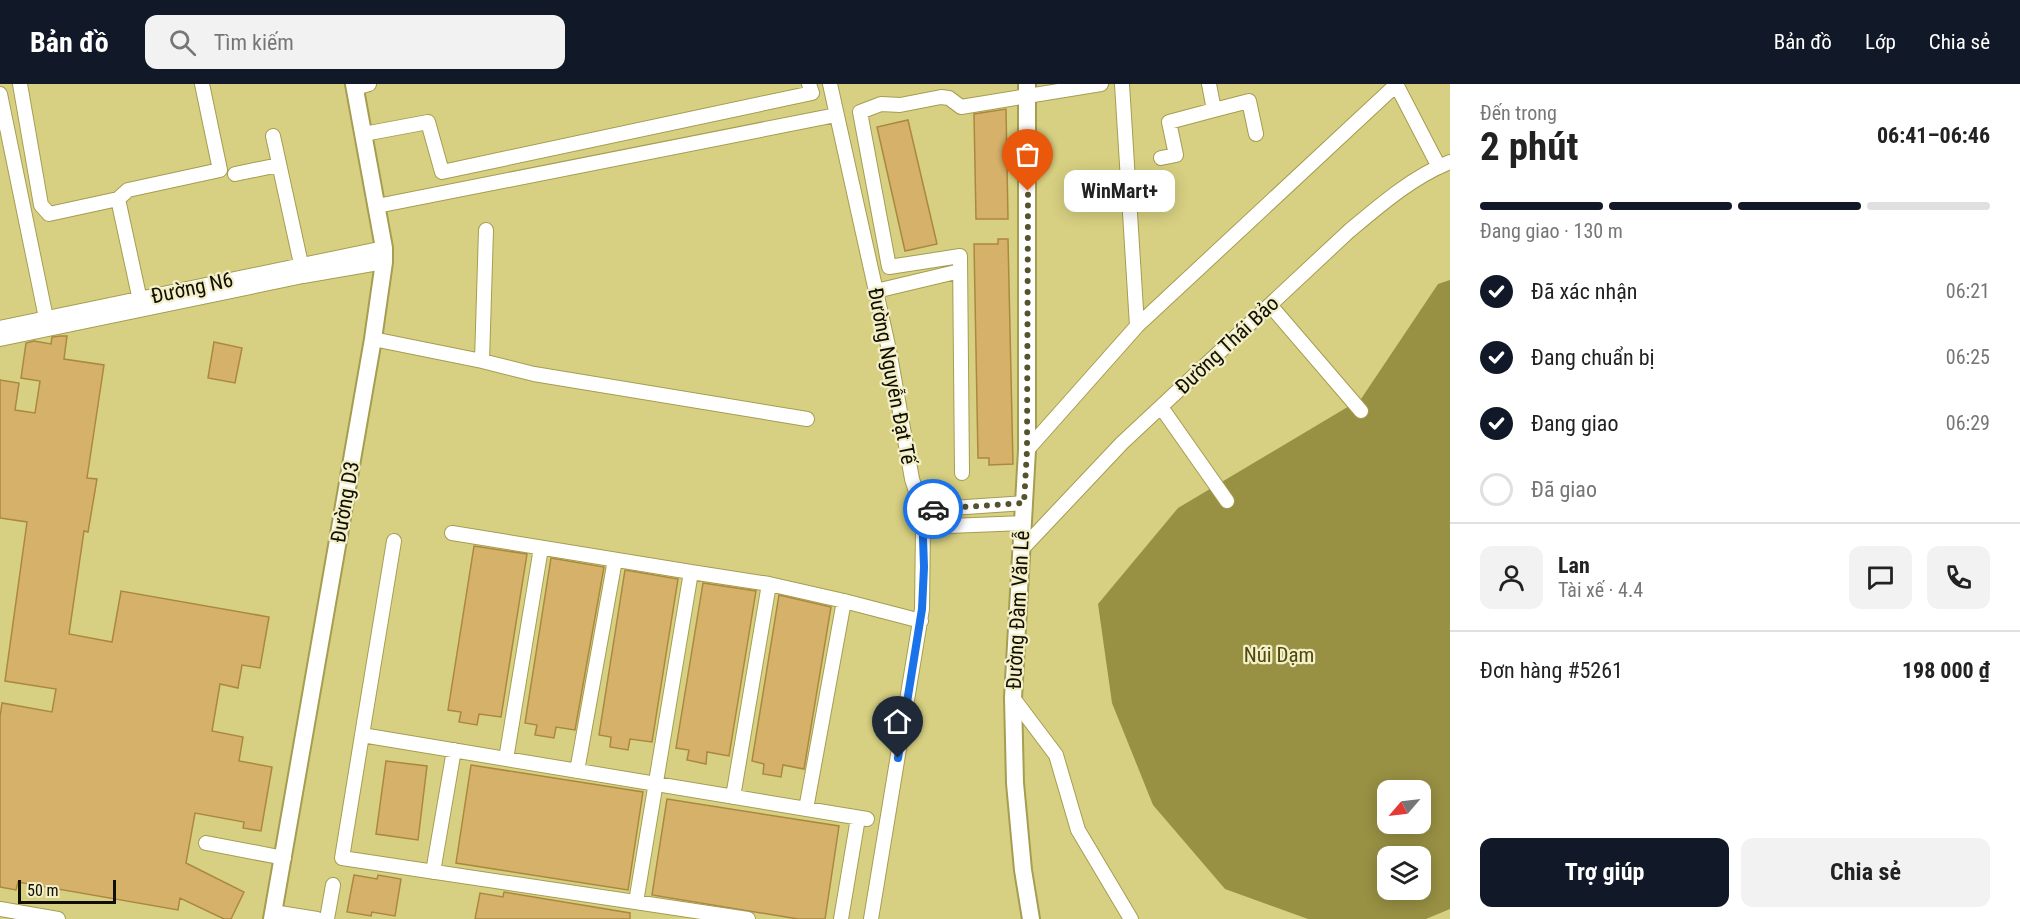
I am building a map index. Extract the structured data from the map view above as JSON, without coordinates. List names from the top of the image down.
{
  "streets": {
    "main road": ["Đường D3", "Đường Đàm Văn Lễ"],
    "street": ["Đường N6", "Đường Thái Bảo", "Đường Nguyễn Đạt Tế"]
  },
  "crossings": [
    ["Đường N6", "Đường D3"],
    ["Đường Thái Bảo", "Đường Đàm Văn Lễ"]
  ],
  "parks": ["Núi Dạm"],
  "places": ["WinMart+"],
  "scale_bar": "50 m",
  "north": "bottom left",
  "page": {
    "header": "Bản đồ",
    "search": "Tìm kiếm",
    "nav": ["Bản đồ", "Lớp", "Chia sẻ"],
    "heading": ["2 phút", "Đến trong", "06:41–06:46"],
    "panel": [
      "Lan",
      "Tài xế · 4.4",
      "Đơn hàng #5261",
      "198 000 ₫"
    ],
    "bubble": "WinMart+",
    "bar": "Đang giao · 130 m",
    "list": [
      ["Đã xác nhận", "06:21"],
      ["Đang chuẩn bị", "06:25"],
      ["Đang giao", "06:29"],
      "Đã giao"
    ],
    "buttons": ["Trợ giúp", "Chia sẻ"],
    "scale": "50 m"
  }
}
